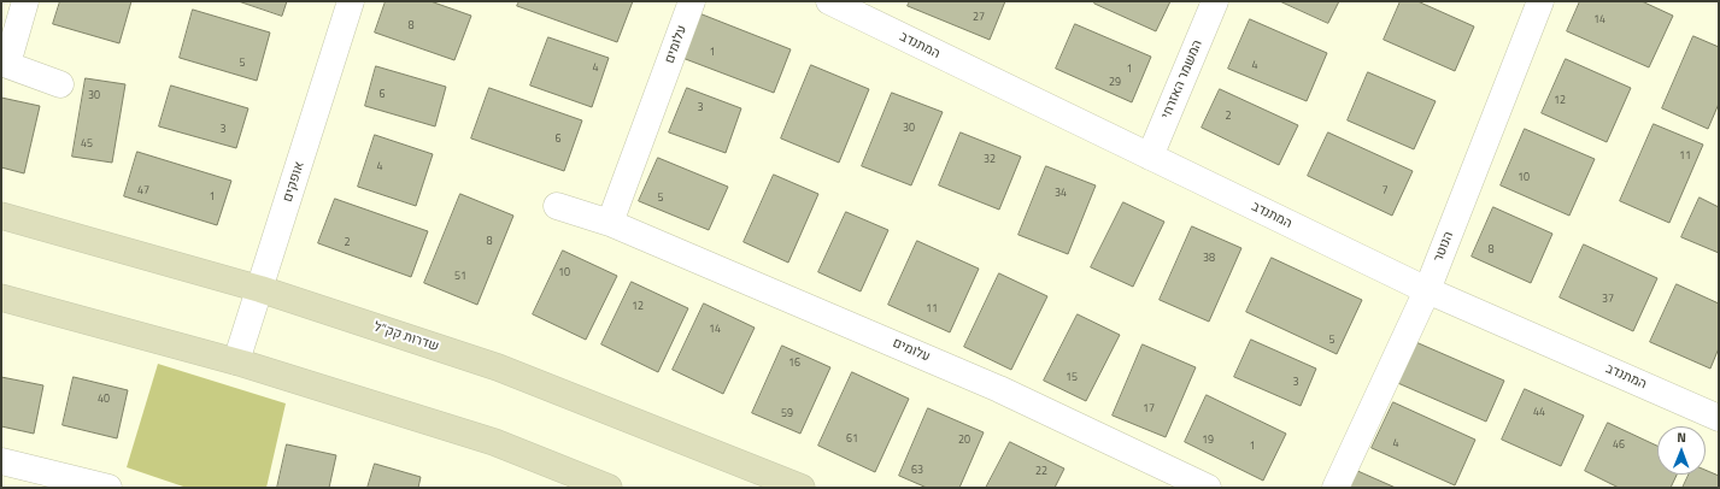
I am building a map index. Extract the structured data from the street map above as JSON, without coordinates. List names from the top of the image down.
{
  "streets": {
    "main road": ["שדרות קק\"ל"],
    "street": [
      "עלומים",
      "המתנדב",
      "המשמר האזרחי",
      "אופקים",
      "הנוטר"
    ]
  },
  "crossings": [
    ["המתנדב", "המשמר האזרחי"],
    ["המתנדב", "הנוטר"],
    ["אופקים", "שדרות קק\"ל"]
  ],
  "house_numbers": [
    "27",
    "14",
    "8",
    "1",
    "5",
    "4",
    "4",
    "1",
    "29",
    "6",
    "30",
    "12",
    "3",
    "2",
    "30",
    "3",
    "6",
    "45",
    "11",
    "32",
    "4",
    "10",
    "47",
    "7",
    "34",
    "1",
    "5",
    "8",
    "2",
    "8",
    "38",
    "10",
    "51",
    "37",
    "12",
    "11",
    "14",
    "5",
    "16",
    "15",
    "3",
    "40",
    "17",
    "44",
    "59",
    "61",
    "20",
    "19",
    "4",
    "46",
    "1",
    "63",
    "22"
  ],
  "north": "top"
}
